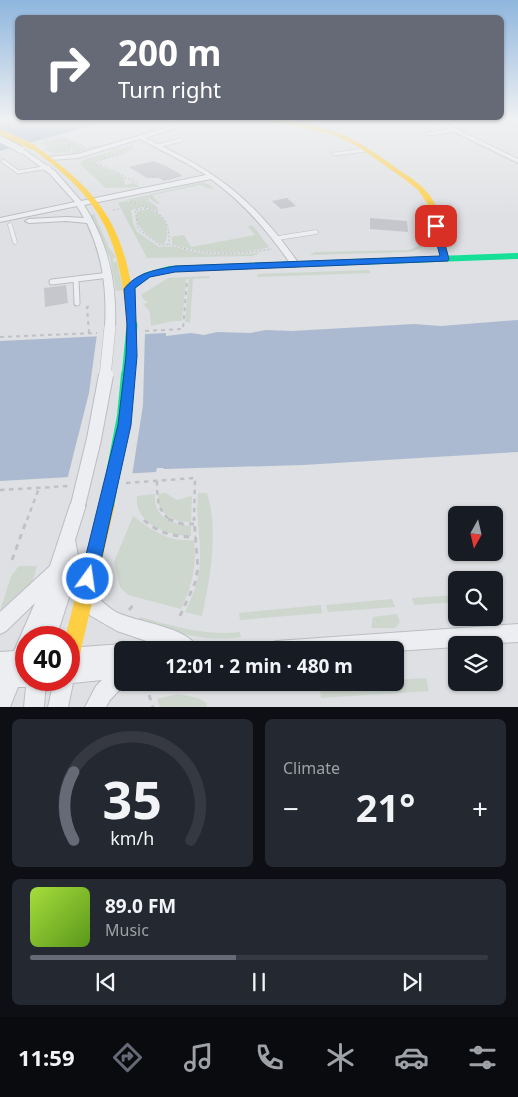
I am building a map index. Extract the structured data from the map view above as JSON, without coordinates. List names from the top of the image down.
{
  "north": "bottom",
  "page": {
    "turn": ["200 m", "Turn right"],
    "limit": "40",
    "trip": "12:01 · 2 min · 480 m",
    "tile": "Climate",
    "heat": ["−", "21°", "+"],
    "song": ["89.0 FM", "Music"],
    "tabs": "11:59",
    "gauge": ["35", "km/h"]
  }
}
